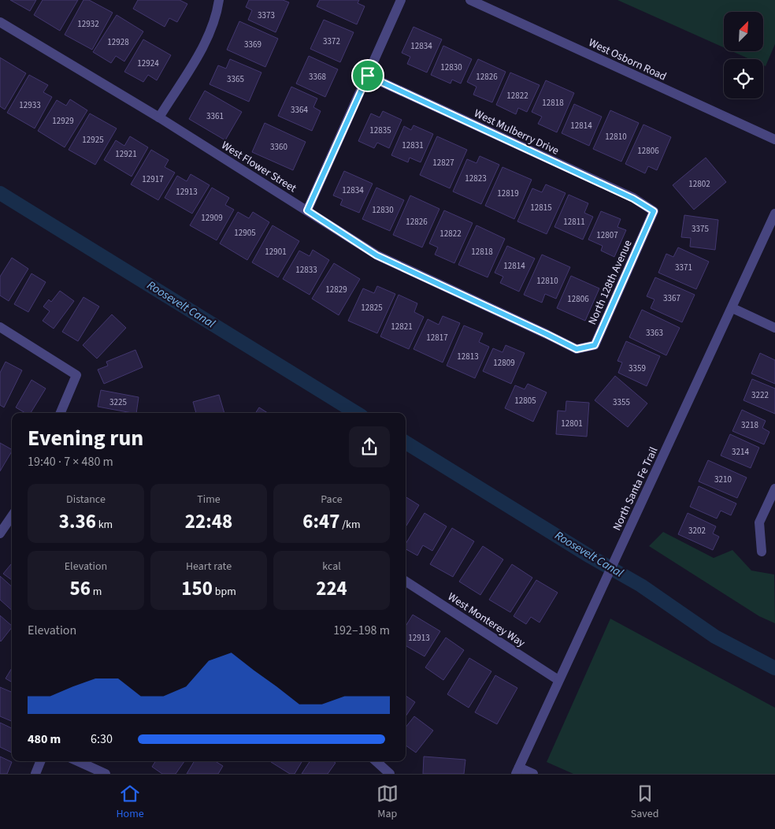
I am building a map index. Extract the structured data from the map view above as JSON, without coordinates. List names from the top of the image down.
{
  "streets": {
    "street": [
      "West Osborn Road",
      "West Mulberry Drive",
      "West Flower Street",
      "North 128th Avenue",
      "North Santa Fe Trail",
      "West Monterey Way"
    ]
  },
  "crossings": [
    ["West Mulberry Drive", "North 128th Avenue"],
    ["West Flower Street", "North 128th Avenue"],
    ["North Santa Fe Trail", "West Monterey Way"]
  ],
  "water": ["Roosevelt Canal"],
  "house_numbers": [
    "3373",
    "12932",
    "3372",
    "12928",
    "3369",
    "12834",
    "12924",
    "12830",
    "3368",
    "12826",
    "3365",
    "12822",
    "12818",
    "12933",
    "3364",
    "3361",
    "12929",
    "12814",
    "12835",
    "12810",
    "12925",
    "12831",
    "3360",
    "12806",
    "12921",
    "12827",
    "12823",
    "12917",
    "12802",
    "12834",
    "12913",
    "12819",
    "12815",
    "12830",
    "12909",
    "12826",
    "12811",
    "3375",
    "12905",
    "12822",
    "12807",
    "12901",
    "12818",
    "12814",
    "3371",
    "12833",
    "12810",
    "12829",
    "3367",
    "12806",
    "12825",
    "12821",
    "3363",
    "12817",
    "12813",
    "12809",
    "3359",
    "3222",
    "12805",
    "3225",
    "3355",
    "12801",
    "3218",
    "3214",
    "3210",
    "3202",
    "12913"
  ],
  "north": "top right",
  "page": {
    "heading": ["Evening run", "19:40 · 7 × 480 m"],
    "stats": [
      ["Distance", "3.36 km"],
      ["Time", "22:48"],
      ["Pace", "6:47 /km"],
      ["Elevation", "56 m"],
      ["Heart rate", "150 bpm"],
      ["kcal", "224"]
    ],
    "chart": ["Elevation", "192–198 m"],
    "list": [
      {
        "name": "480 m",
        "note": "6:30"
      }
    ],
    "tabs": ["Home", "Map", "Saved"]
  }
}
